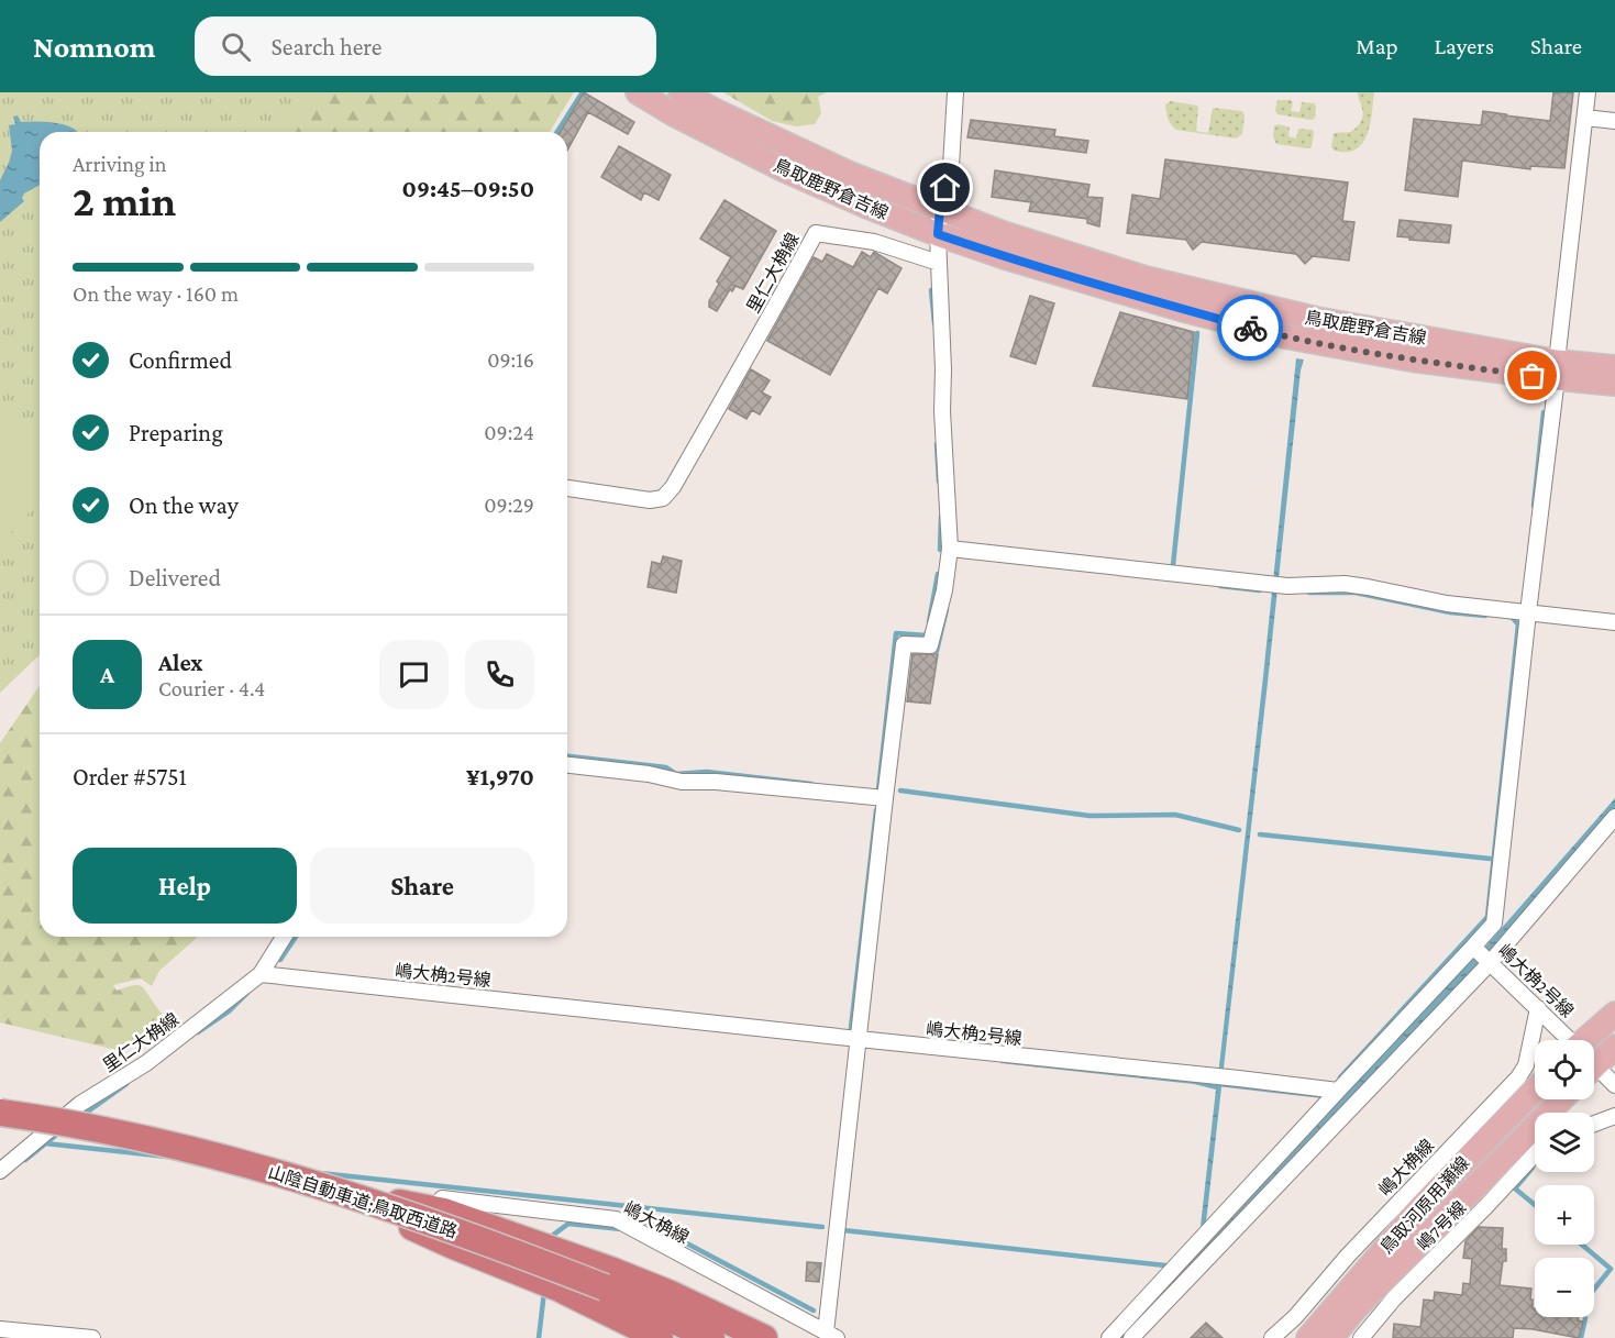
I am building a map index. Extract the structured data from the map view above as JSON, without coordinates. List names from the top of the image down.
{
  "streets": {
    "highway": ["山陰自動車道;鳥取西道路"],
    "main road": ["鳥取鹿野倉吉線", "鳥取河原用瀬線"],
    "street": [
      "里仁大桷線",
      "嶋大桷2号線",
      "嶋大桷線",
      "嶋7号線"
    ]
  },
  "crossings": [
    ["里仁大桷線", "嶋大桷2号線"],
    ["嶋大桷2号線", "嶋大桷線"]
  ],
  "page": {
    "header": "Nomnom",
    "search": "Search here",
    "nav": ["Map", "Layers", "Share"],
    "heading": ["2 min", "Arriving in", "09:45–09:50"],
    "panel": [
      "Alex",
      "Courier · 4.4",
      "Order #5751",
      "¥1,970"
    ],
    "bar": "On the way · 160 m",
    "list": [
      ["Confirmed", "09:16"],
      ["Preparing", "09:24"],
      ["On the way", "09:29"],
      "Delivered"
    ],
    "round": "A",
    "buttons": ["Help", "Share"],
    "map_buttons": ["+", "−"]
  }
}
